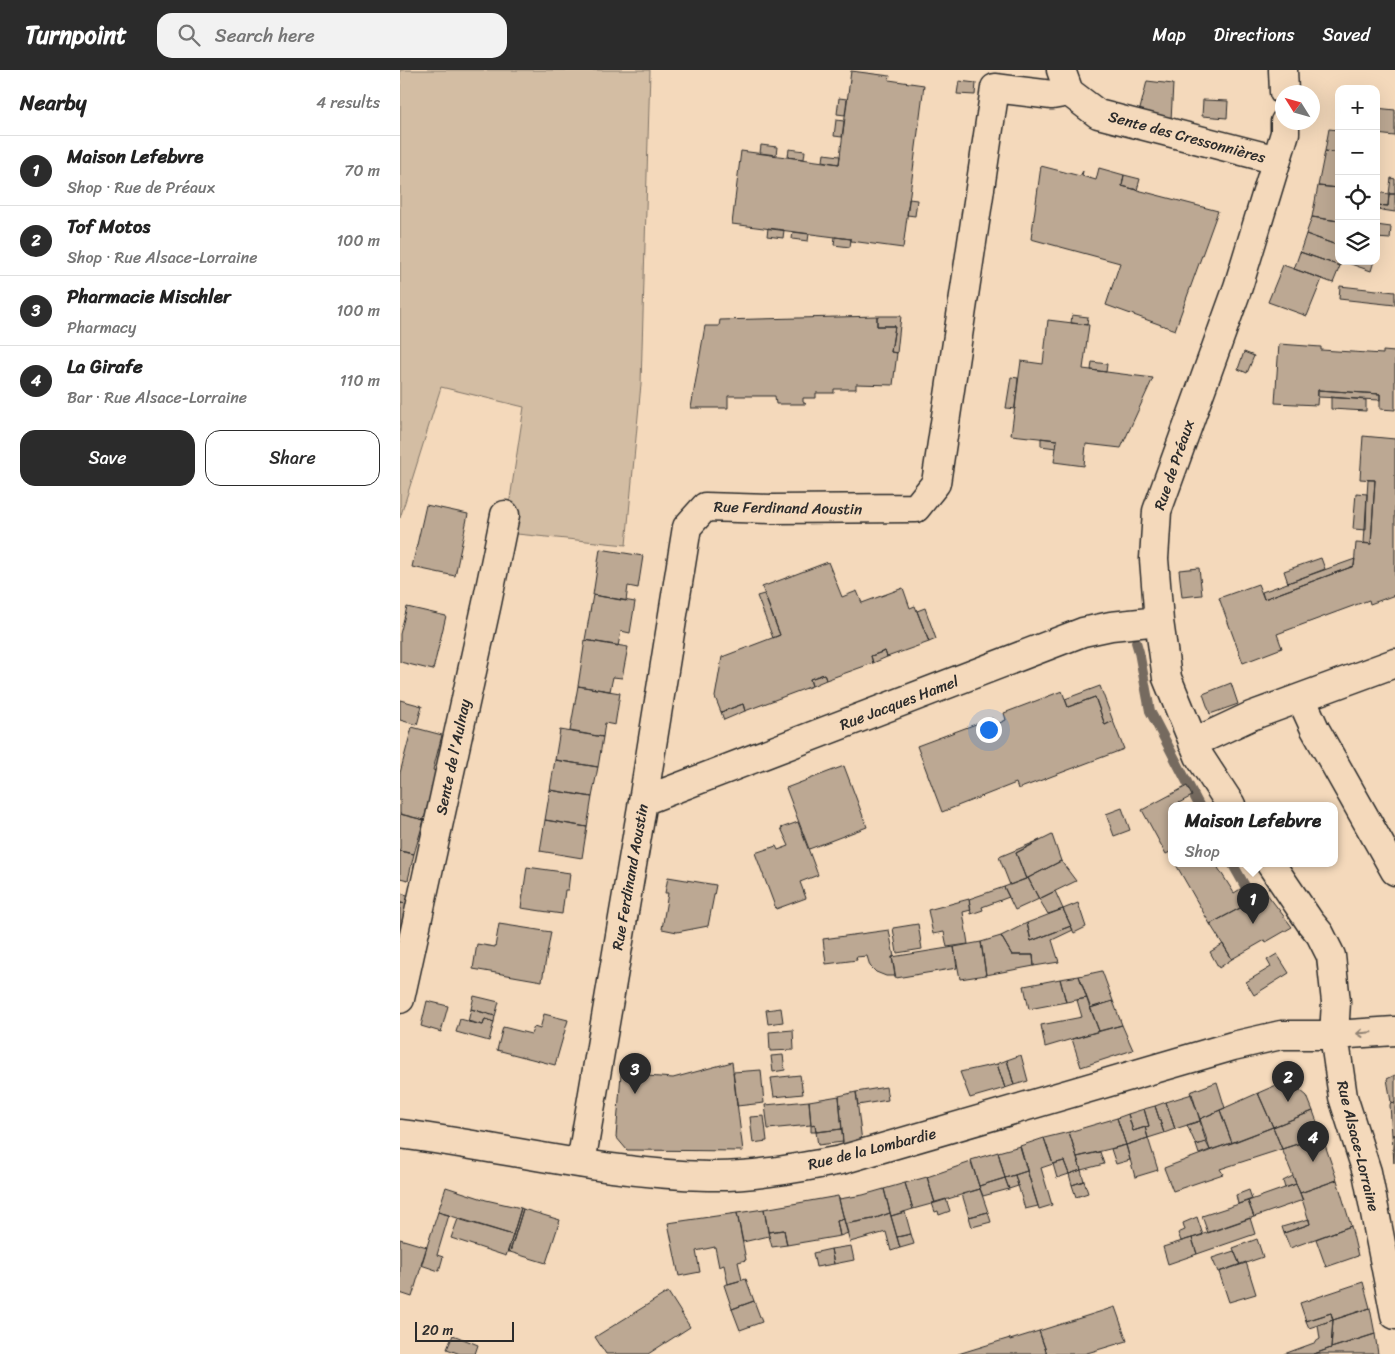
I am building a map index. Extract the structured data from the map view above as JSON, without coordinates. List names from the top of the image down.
{
  "streets": {
    "street": [
      "Sente des Cressonnières",
      "Rue de Préaux",
      "Rue Ferdinand Aoustin",
      "Rue Jacques Hamel",
      "Sente de l'Aulnay",
      "Rue Alsace-Lorraine",
      "Rue de la Lombardie"
    ]
  },
  "crossings": [
    ["Sente des Cressonnières", "Rue de Préaux"],
    ["Sente des Cressonnières", "Rue Ferdinand Aoustin"],
    ["Rue de Préaux", "Rue Jacques Hamel"],
    ["Rue Ferdinand Aoustin", "Rue Jacques Hamel"],
    ["Rue Ferdinand Aoustin", "Rue de la Lombardie"],
    ["Rue Alsace-Lorraine", "Rue de la Lombardie"]
  ],
  "scale_bar": "20 m",
  "north": "top left",
  "page": {
    "header": "Turnpoint",
    "search": "Search here",
    "nav": ["Map", "Directions", "Saved"],
    "heading": ["Nearby", "4 results"],
    "map_buttons": ["+", "−"],
    "list": [
      {
        "mark": "1",
        "name": "Maison Lefebvre",
        "note": "Shop · Rue de Préaux",
        "value": "70 m"
      },
      {
        "mark": "2",
        "name": "Tof Motos",
        "note": "Shop · Rue Alsace-Lorraine",
        "value": "100 m"
      },
      {
        "mark": "3",
        "name": "Pharmacie Mischler",
        "note": "Pharmacy",
        "value": "100 m"
      },
      {
        "mark": "4",
        "name": "La Girafe",
        "note": "Bar · Rue Alsace-Lorraine",
        "value": "110 m"
      }
    ],
    "buttons": ["Save", "Share"],
    "popup": ["Maison Lefebvre", "Shop"],
    "pins": [
      "1",
      "3",
      "2",
      "4"
    ],
    "scale": "20 m"
  }
}
